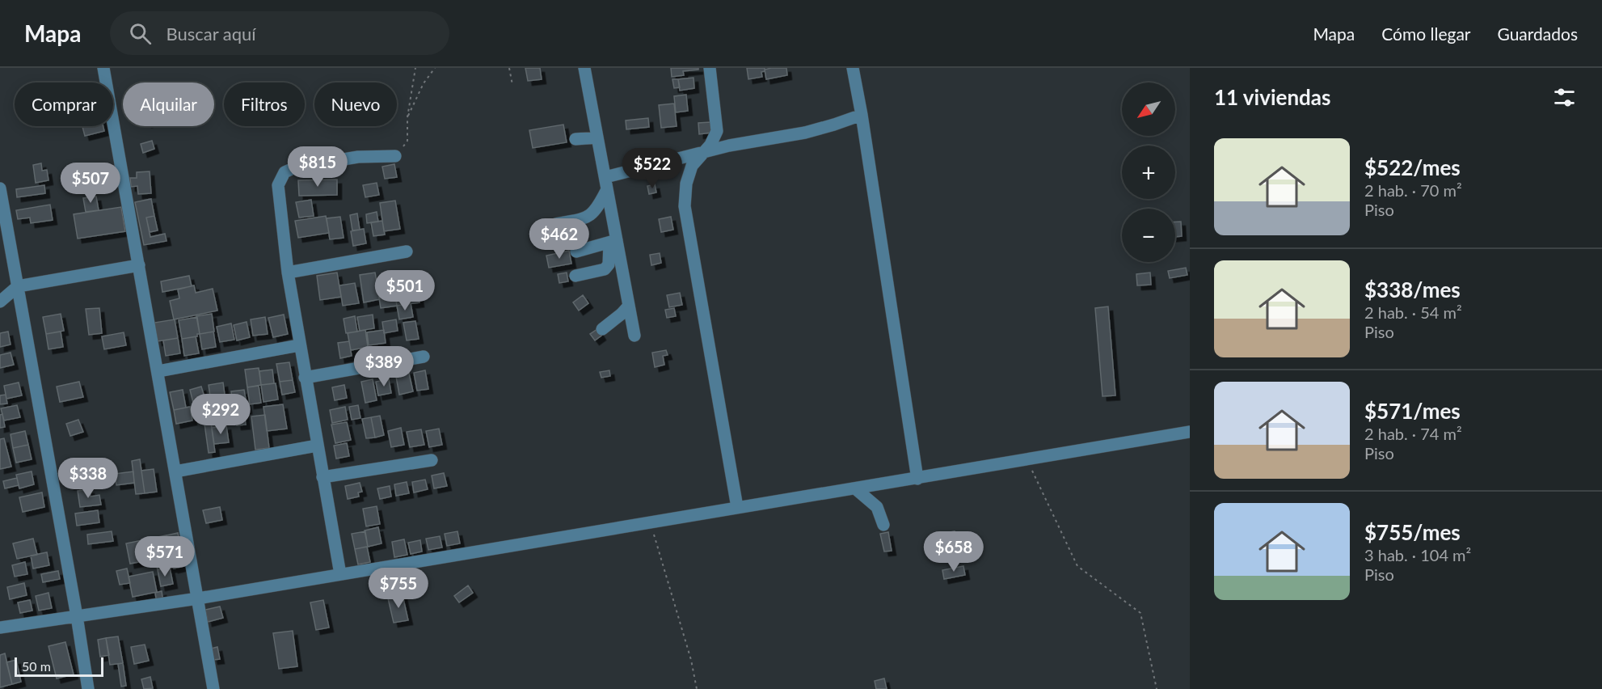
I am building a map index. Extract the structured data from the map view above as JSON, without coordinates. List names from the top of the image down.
{
  "scale_bar": "50 m",
  "north": "bottom left",
  "page": {
    "header": "Mapa",
    "search": "Buscar aquí",
    "nav": ["Mapa", "Cómo llegar", "Guardados"],
    "heading": "11 viviendas",
    "map_buttons": ["+", "−"],
    "chip": [
      "Comprar",
      "Alquilar",
      "Filtros",
      "Nuevo"
    ],
    "list": [
      {
        "name": "$522/mes",
        "note": "2 hab. · 70 m² · Piso"
      },
      {
        "name": "$338/mes",
        "note": "2 hab. · 54 m² · Piso"
      },
      {
        "name": "$571/mes",
        "note": "2 hab. · 74 m² · Piso"
      },
      {
        "name": "$755/mes",
        "note": "3 hab. · 104 m² · Piso"
      }
    ],
    "price": [
      "$815",
      "$522",
      "$507",
      "$462",
      "$501",
      "$389",
      "$292",
      "$338",
      "$658",
      "$571",
      "$755"
    ],
    "scale": "50 m"
  }
}
